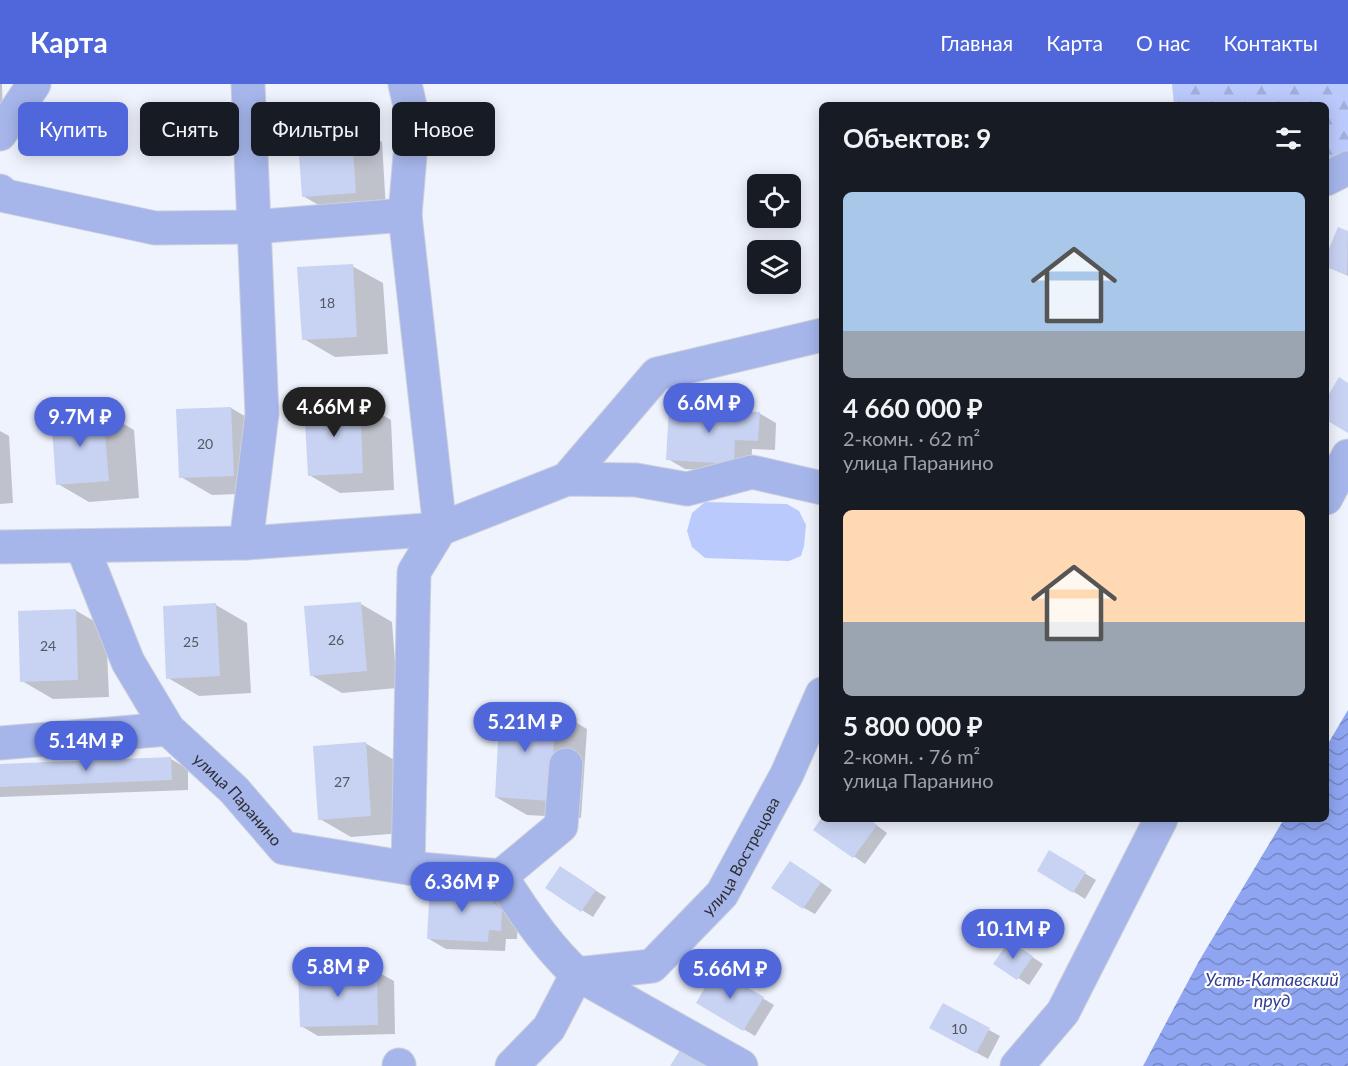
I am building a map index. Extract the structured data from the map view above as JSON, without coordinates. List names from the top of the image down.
{
  "streets": {
    "street": ["улица Паранино", "улица Вострецова"]
  },
  "water": ["Усть-Катавский пруд"],
  "house_numbers": [
    "18",
    "20",
    "26",
    "25",
    "24",
    "27",
    "10"
  ],
  "page": {
    "header": "Карта",
    "nav": [
      "Главная",
      "Карта",
      "О нас",
      "Контакты"
    ],
    "chip": [
      "Купить",
      "Снять",
      "Фильтры",
      "Новое"
    ],
    "heading": "Объектов: 9",
    "list": [
      {
        "name": "4 660 000 ₽",
        "note": "2-комн. · 62 m² · улица Паранино"
      },
      {
        "name": "5 800 000 ₽",
        "note": "2-комн. · 76 m² · улица Паранино"
      }
    ],
    "price": [
      "6.6M ₽",
      "4.66M ₽",
      "9.7M ₽",
      "5.21M ₽",
      "5.14M ₽",
      "6.36M ₽",
      "10.1M ₽",
      "5.8M ₽",
      "5.66M ₽"
    ]
  }
}
